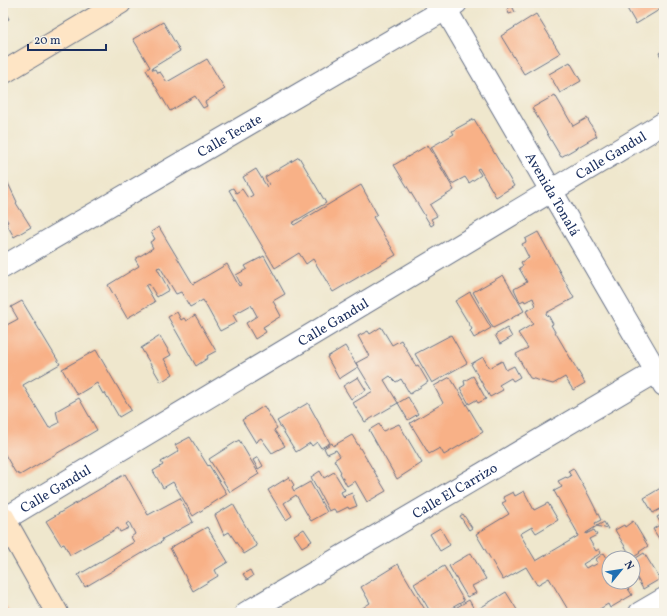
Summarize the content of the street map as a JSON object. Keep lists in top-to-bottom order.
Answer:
{
  "streets": {
    "street": [
      "Calle Tecate",
      "Calle Gandul",
      "Avenida Tonalá",
      "Calle El Carrizo"
    ]
  },
  "crossings": [
    ["Calle Tecate", "Avenida Tonalá"],
    ["Calle Gandul", "Avenida Tonalá"],
    ["Avenida Tonalá", "Calle El Carrizo"]
  ],
  "scale_bar": "20 m",
  "north": "top right"
}
